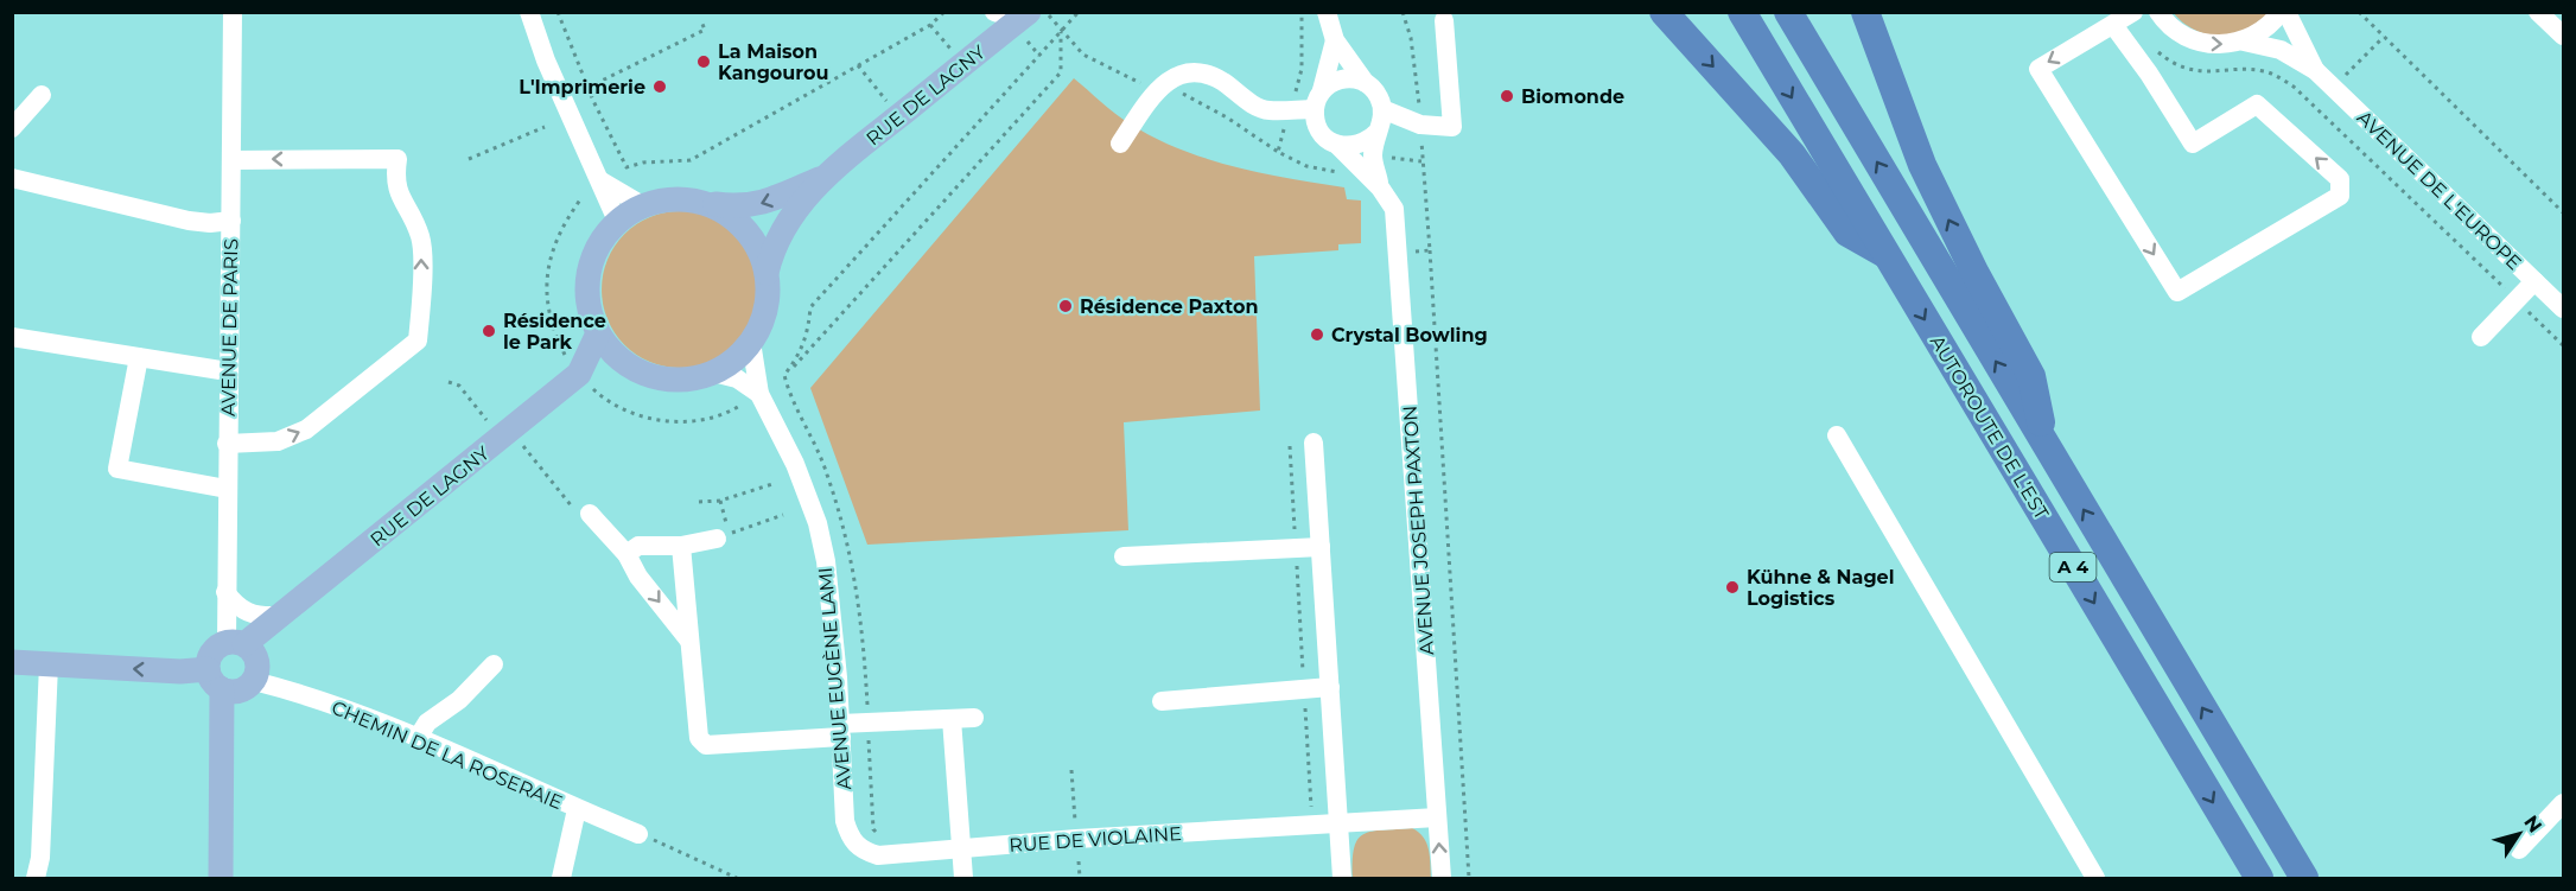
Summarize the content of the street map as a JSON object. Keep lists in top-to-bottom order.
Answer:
{
  "streets": {
    "highway": ["AUTOROUTE DE L’EST", "A 4"],
    "main road": ["RUE DE LAGNY"],
    "street": [
      "AVENUE DE L'EUROPE",
      "AVENUE DE PARIS",
      "AVENUE JOSEPH PAXTON",
      "AVENUE EUGÈNE LAMI",
      "CHEMIN DE LA ROSERAIE",
      "RUE DE VIOLAINE"
    ]
  },
  "crossings": [
    ["RUE DE LAGNY", "AVENUE DE PARIS"],
    ["RUE DE LAGNY", "AVENUE EUGÈNE LAMI"],
    ["RUE DE LAGNY", "CHEMIN DE LA ROSERAIE"],
    ["AVENUE DE PARIS", "CHEMIN DE LA ROSERAIE"],
    ["AVENUE JOSEPH PAXTON", "RUE DE VIOLAINE"],
    ["AVENUE EUGÈNE LAMI", "RUE DE VIOLAINE"]
  ],
  "places": [
    "La Maison Kangourou",
    "L'Imprimerie",
    "Biomonde",
    "Résidence Paxton",
    "Résidence le Park",
    "Crystal Bowling",
    "Kühne & Nagel Logistics"
  ],
  "north": "top right"
}
